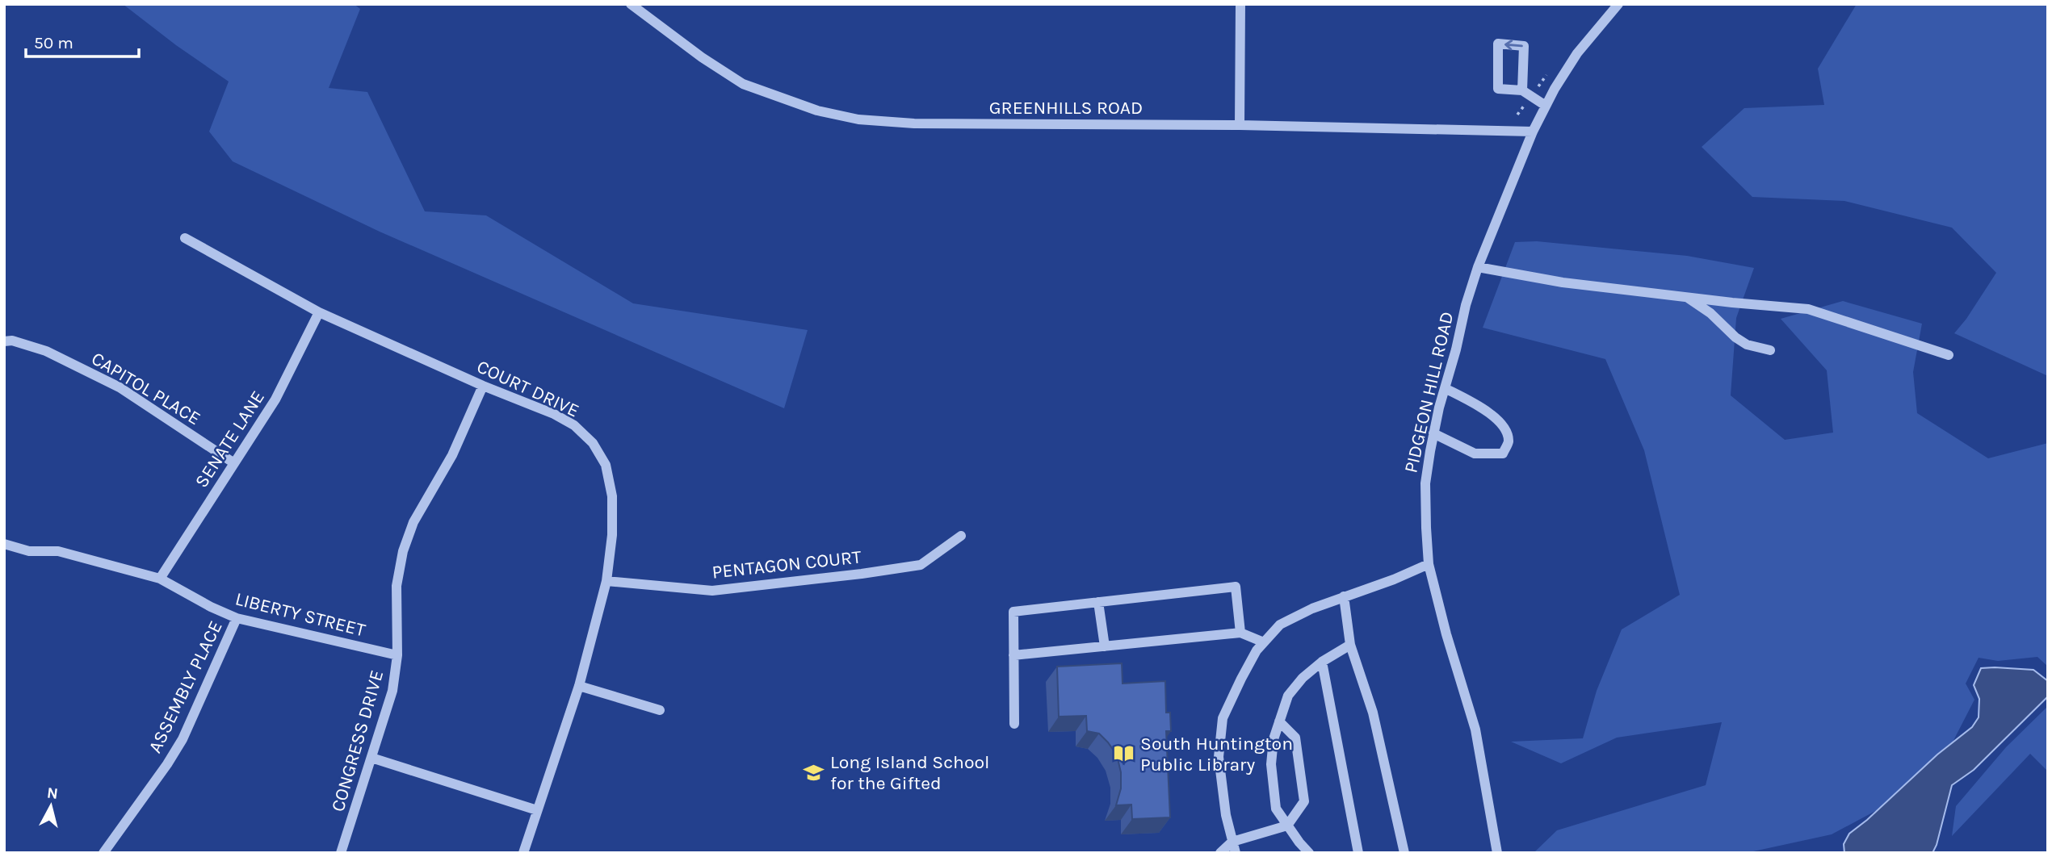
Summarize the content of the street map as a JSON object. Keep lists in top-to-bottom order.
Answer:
{
  "streets": {
    "street": [
      "GREENHILLS ROAD",
      "CAPITOL PLACE",
      "COURT DRIVE",
      "PIDGEON HILL ROAD",
      "SENATE LANE",
      "PENTAGON COURT",
      "LIBERTY STREET",
      "ASSEMBLY PLACE",
      "CONGRESS DRIVE"
    ]
  },
  "crossings": [
    ["GREENHILLS ROAD", "PIDGEON HILL ROAD"],
    ["CAPITOL PLACE", "SENATE LANE"],
    ["COURT DRIVE", "SENATE LANE"],
    ["COURT DRIVE", "PENTAGON COURT"],
    ["COURT DRIVE", "CONGRESS DRIVE"],
    ["SENATE LANE", "LIBERTY STREET"],
    ["LIBERTY STREET", "ASSEMBLY PLACE"],
    ["LIBERTY STREET", "CONGRESS DRIVE"]
  ],
  "places": {
    "library": ["South Huntington Public Library"],
    "school or university": ["Long Island School for the Gifted"]
  },
  "scale_bar": "50 m",
  "north": "top"
}
